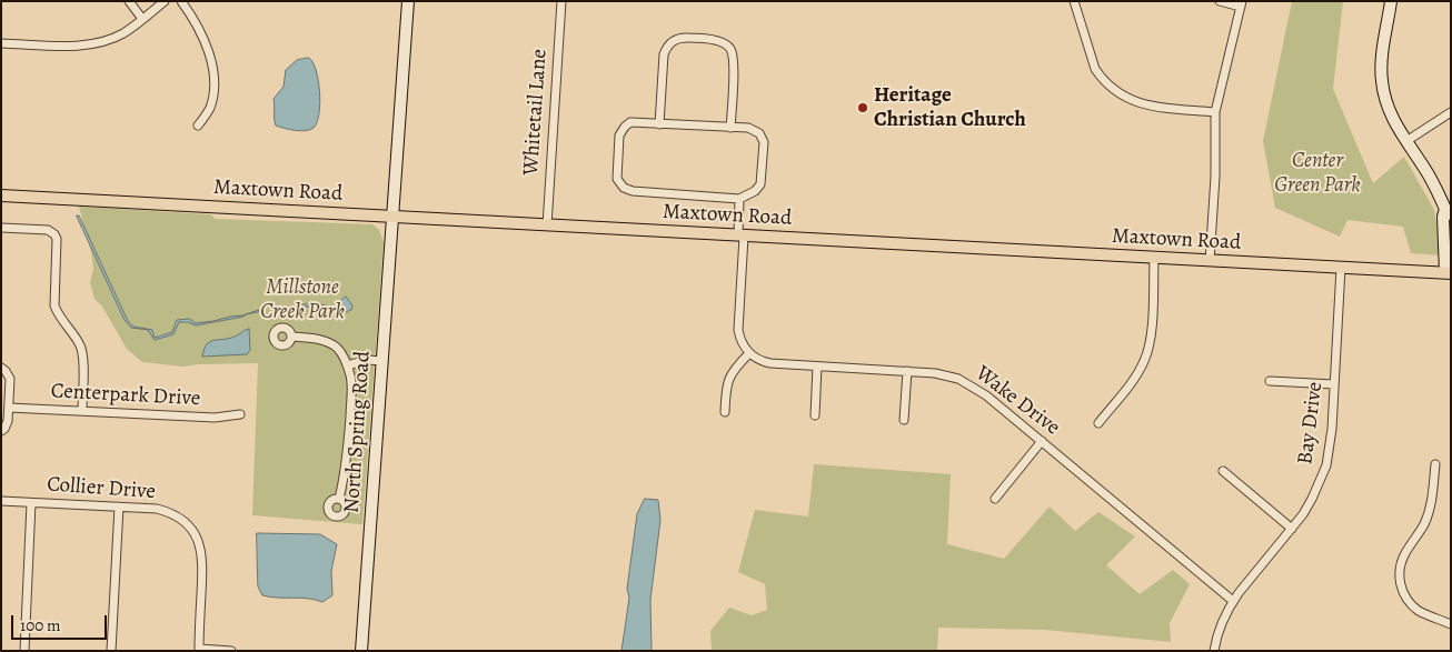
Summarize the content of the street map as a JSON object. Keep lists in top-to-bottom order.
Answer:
{
  "streets": {
    "main road": ["Maxtown Road", "North Spring Road"],
    "street": [
      "Whitetail Lane",
      "Centerpark Drive",
      "Wake Drive",
      "Bay Drive",
      "Collier Drive"
    ]
  },
  "crossings": [
    ["Whitetail Lane", "Maxtown Road"],
    ["Maxtown Road", "Bay Drive"],
    ["Maxtown Road", "North Spring Road"],
    ["Wake Drive", "Bay Drive"]
  ],
  "parks": ["Center Green Park", "Millstone Creek Park"],
  "places": ["Heritage Christian Church"],
  "scale_bar": "100 m"
}
